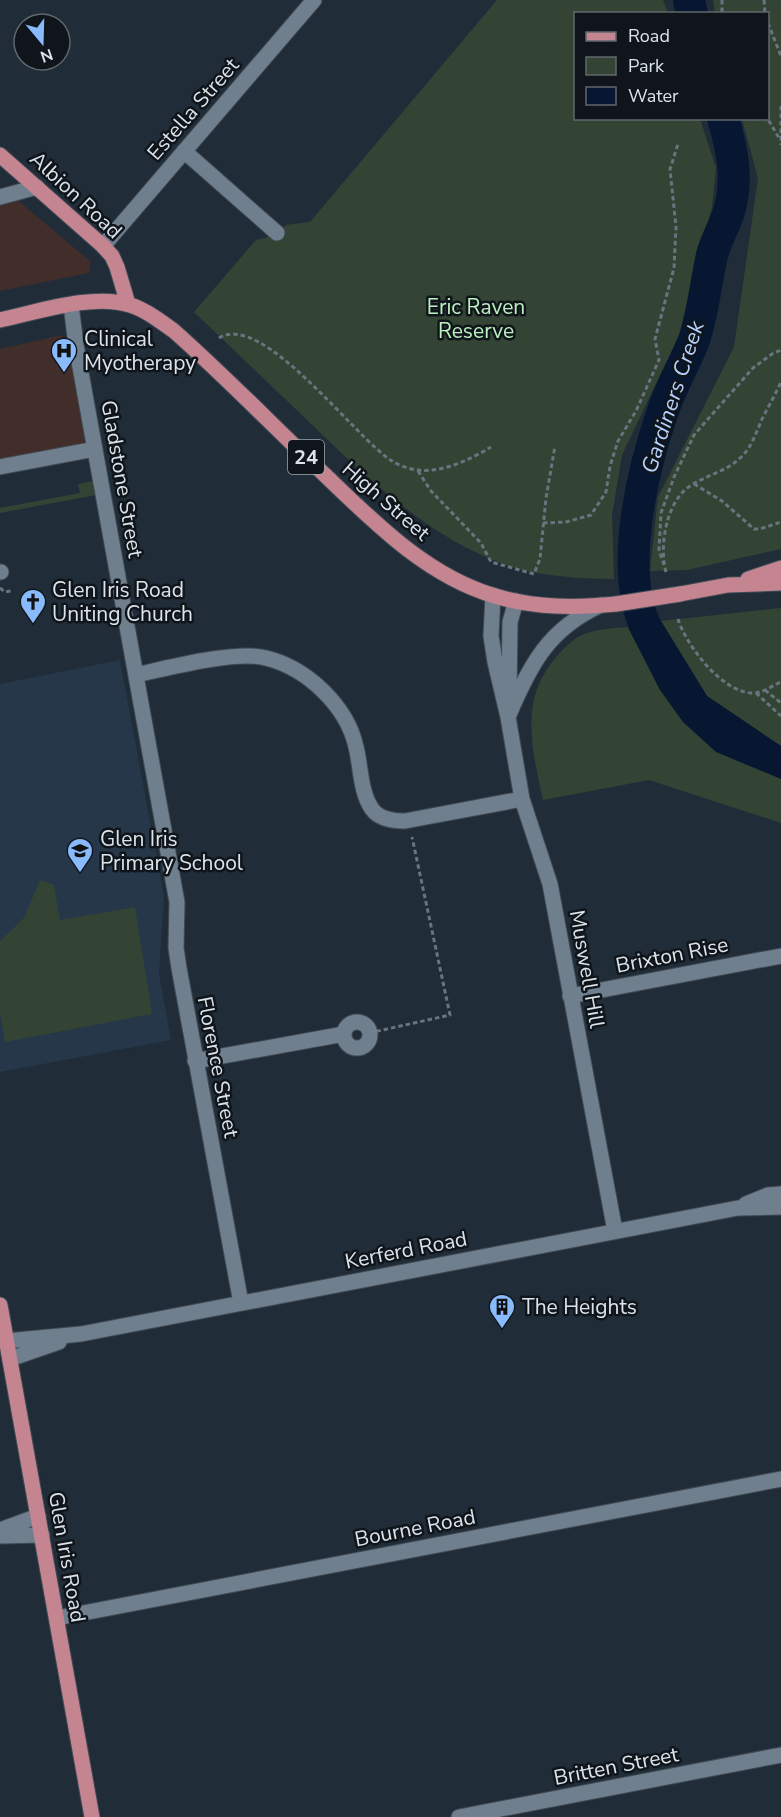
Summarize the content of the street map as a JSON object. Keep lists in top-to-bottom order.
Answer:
{
  "streets": {
    "main road": [
      "Albion Road",
      "24",
      "High Street",
      "Glen Iris Road"
    ],
    "street": [
      "Estella Street",
      "Gladstone Street",
      "Brixton Rise",
      "Muswell Hill",
      "Florence Street",
      "Kerferd Road",
      "Bourne Road",
      "Britten Street"
    ]
  },
  "crossings": [
    ["Estella Street", "Albion Road"],
    ["Albion Road", "High Street"],
    ["Gladstone Street", "High Street"],
    ["Gladstone Street", "Florence Street"],
    ["High Street", "Muswell Hill"],
    ["Brixton Rise", "Muswell Hill"],
    ["Muswell Hill", "Kerferd Road"],
    ["Florence Street", "Kerferd Road"],
    ["Kerferd Road", "Glen Iris Road"],
    ["Bourne Road", "Glen Iris Road"]
  ],
  "water": ["Gardiners Creek"],
  "parks": ["Eric Raven Reserve"],
  "places": {
    "hospital": ["Clinical Myotherapy"],
    "church": ["Glen Iris Road Uniting Church"],
    "school or university": ["Glen Iris Primary School"],
    "building": ["The Heights"]
  },
  "legend": ["Road", "Park", "Water"],
  "north": "bottom"
}
